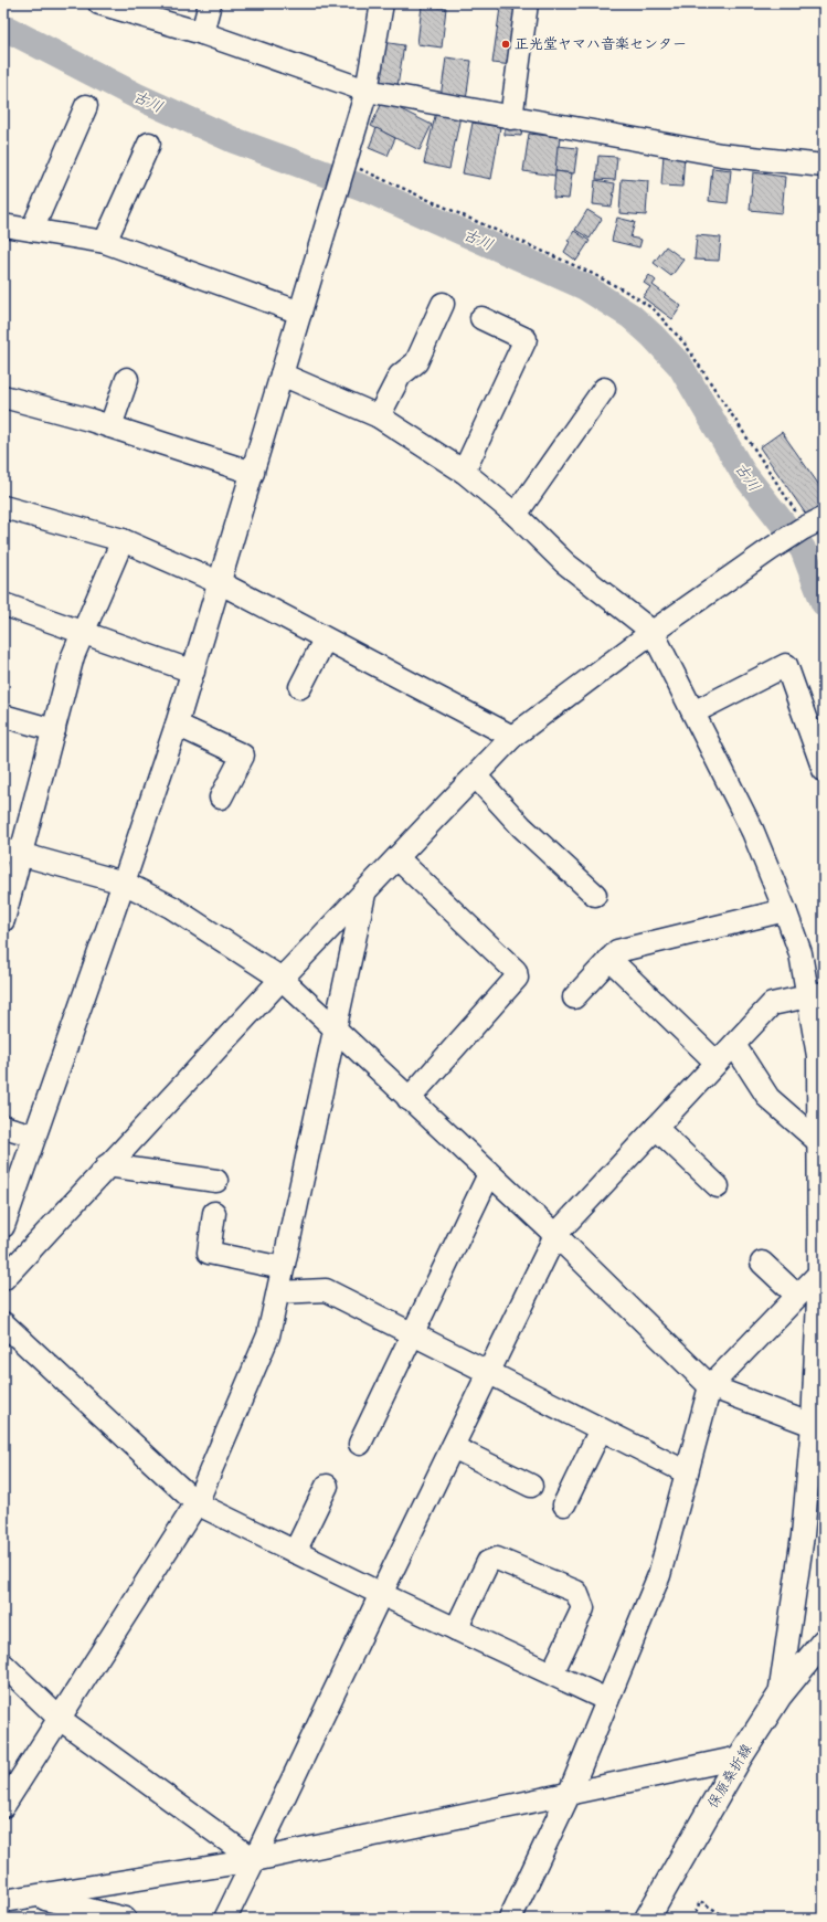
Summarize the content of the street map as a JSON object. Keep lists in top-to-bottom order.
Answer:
{
  "streets": {
    "main road": ["保原桑折線"]
  },
  "water": ["古川"],
  "places": ["正光堂ヤマハ音楽センター"]
}
